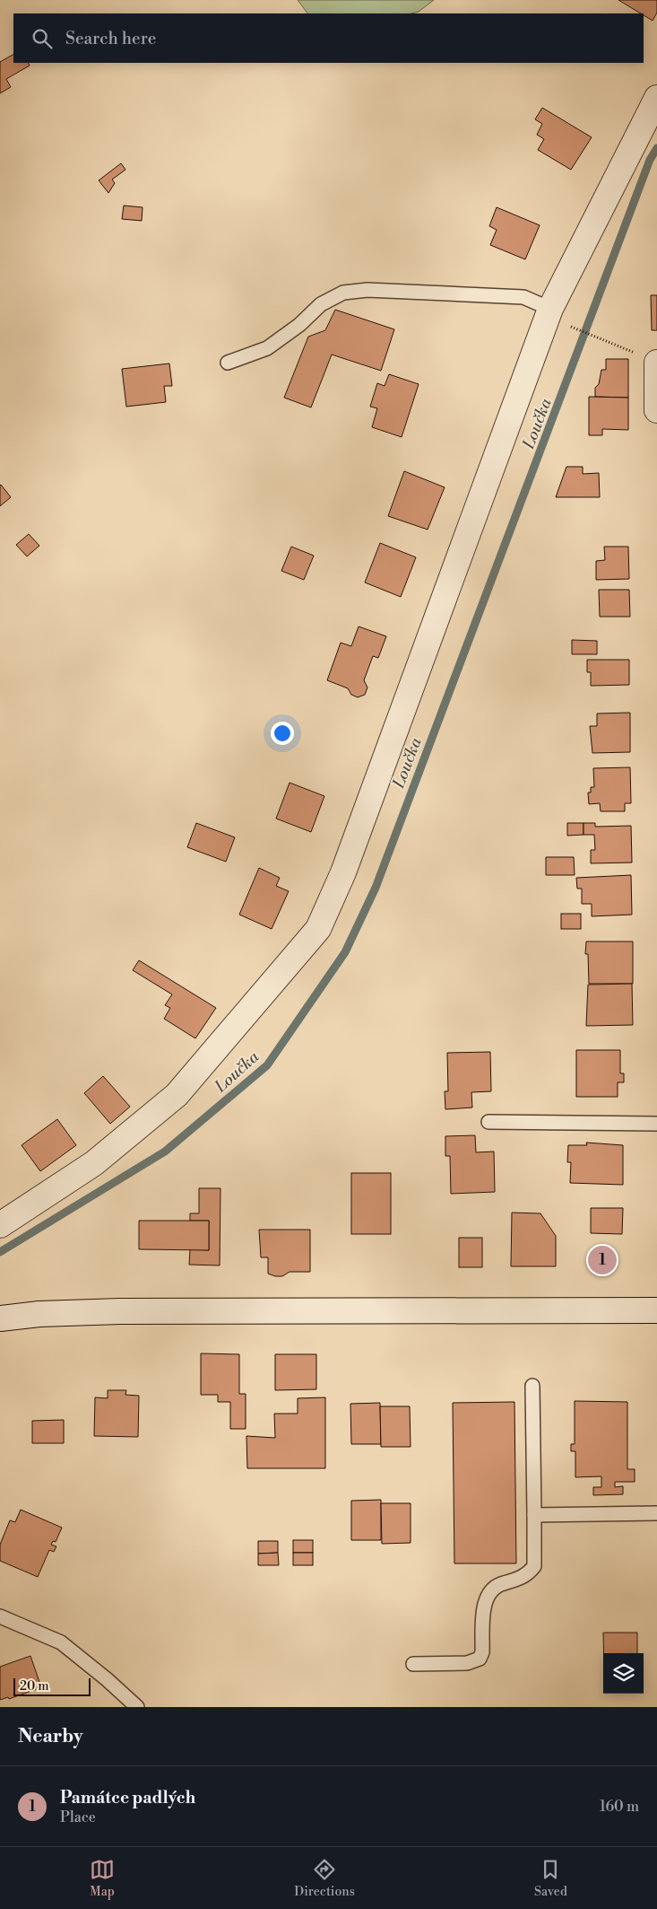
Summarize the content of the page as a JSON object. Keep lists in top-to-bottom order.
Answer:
{
  "water": ["Loučka"],
  "scale_bar": "20 m",
  "page": {
    "search": "Search here",
    "pins": "1",
    "scale": "20 m",
    "heading": "Nearby",
    "list": [
      {
        "mark": "1",
        "name": "Památce padlých",
        "note": "Place",
        "value": "160 m"
      }
    ],
    "nav": ["Map", "Directions", "Saved"]
  }
}
